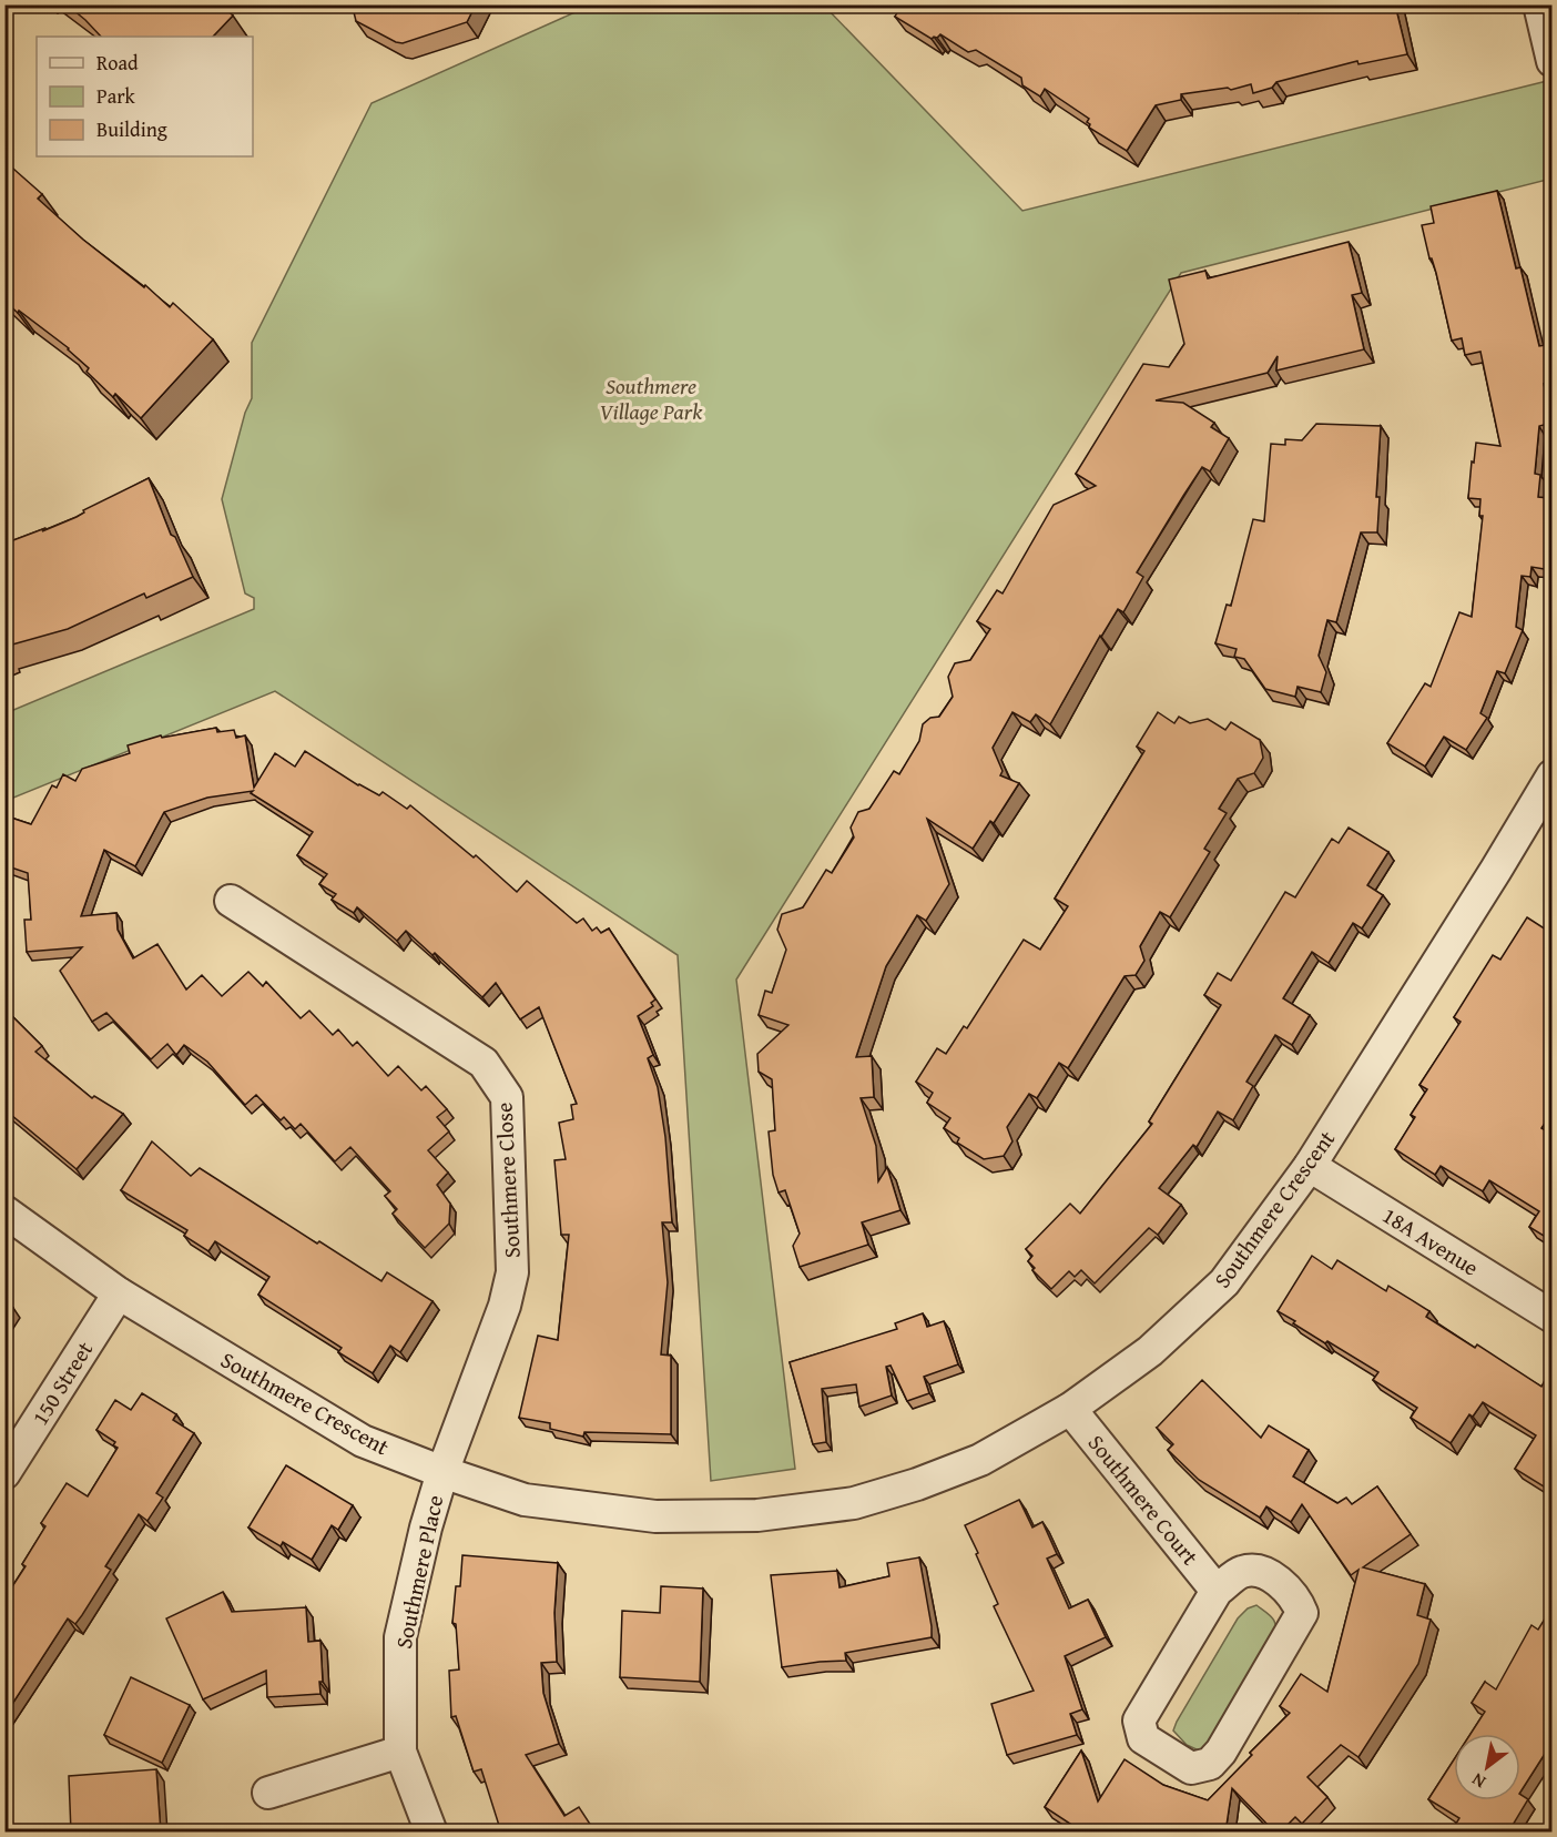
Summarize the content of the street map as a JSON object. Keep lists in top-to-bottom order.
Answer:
{
  "streets": {
    "street": [
      "Southmere Close",
      "Southmere Crescent",
      "18A Avenue",
      "150 Street",
      "Southmere Court",
      "Southmere Place"
    ]
  },
  "crossings": [
    ["Southmere Close", "Southmere Crescent"],
    ["Southmere Close", "Southmere Place"],
    ["Southmere Crescent", "18A Avenue"],
    ["Southmere Crescent", "150 Street"],
    ["Southmere Crescent", "Southmere Court"],
    ["Southmere Crescent", "Southmere Place"]
  ],
  "parks": ["Southmere Village Park"],
  "legend": ["Road", "Park", "Building"],
  "north": "bottom left"
}
